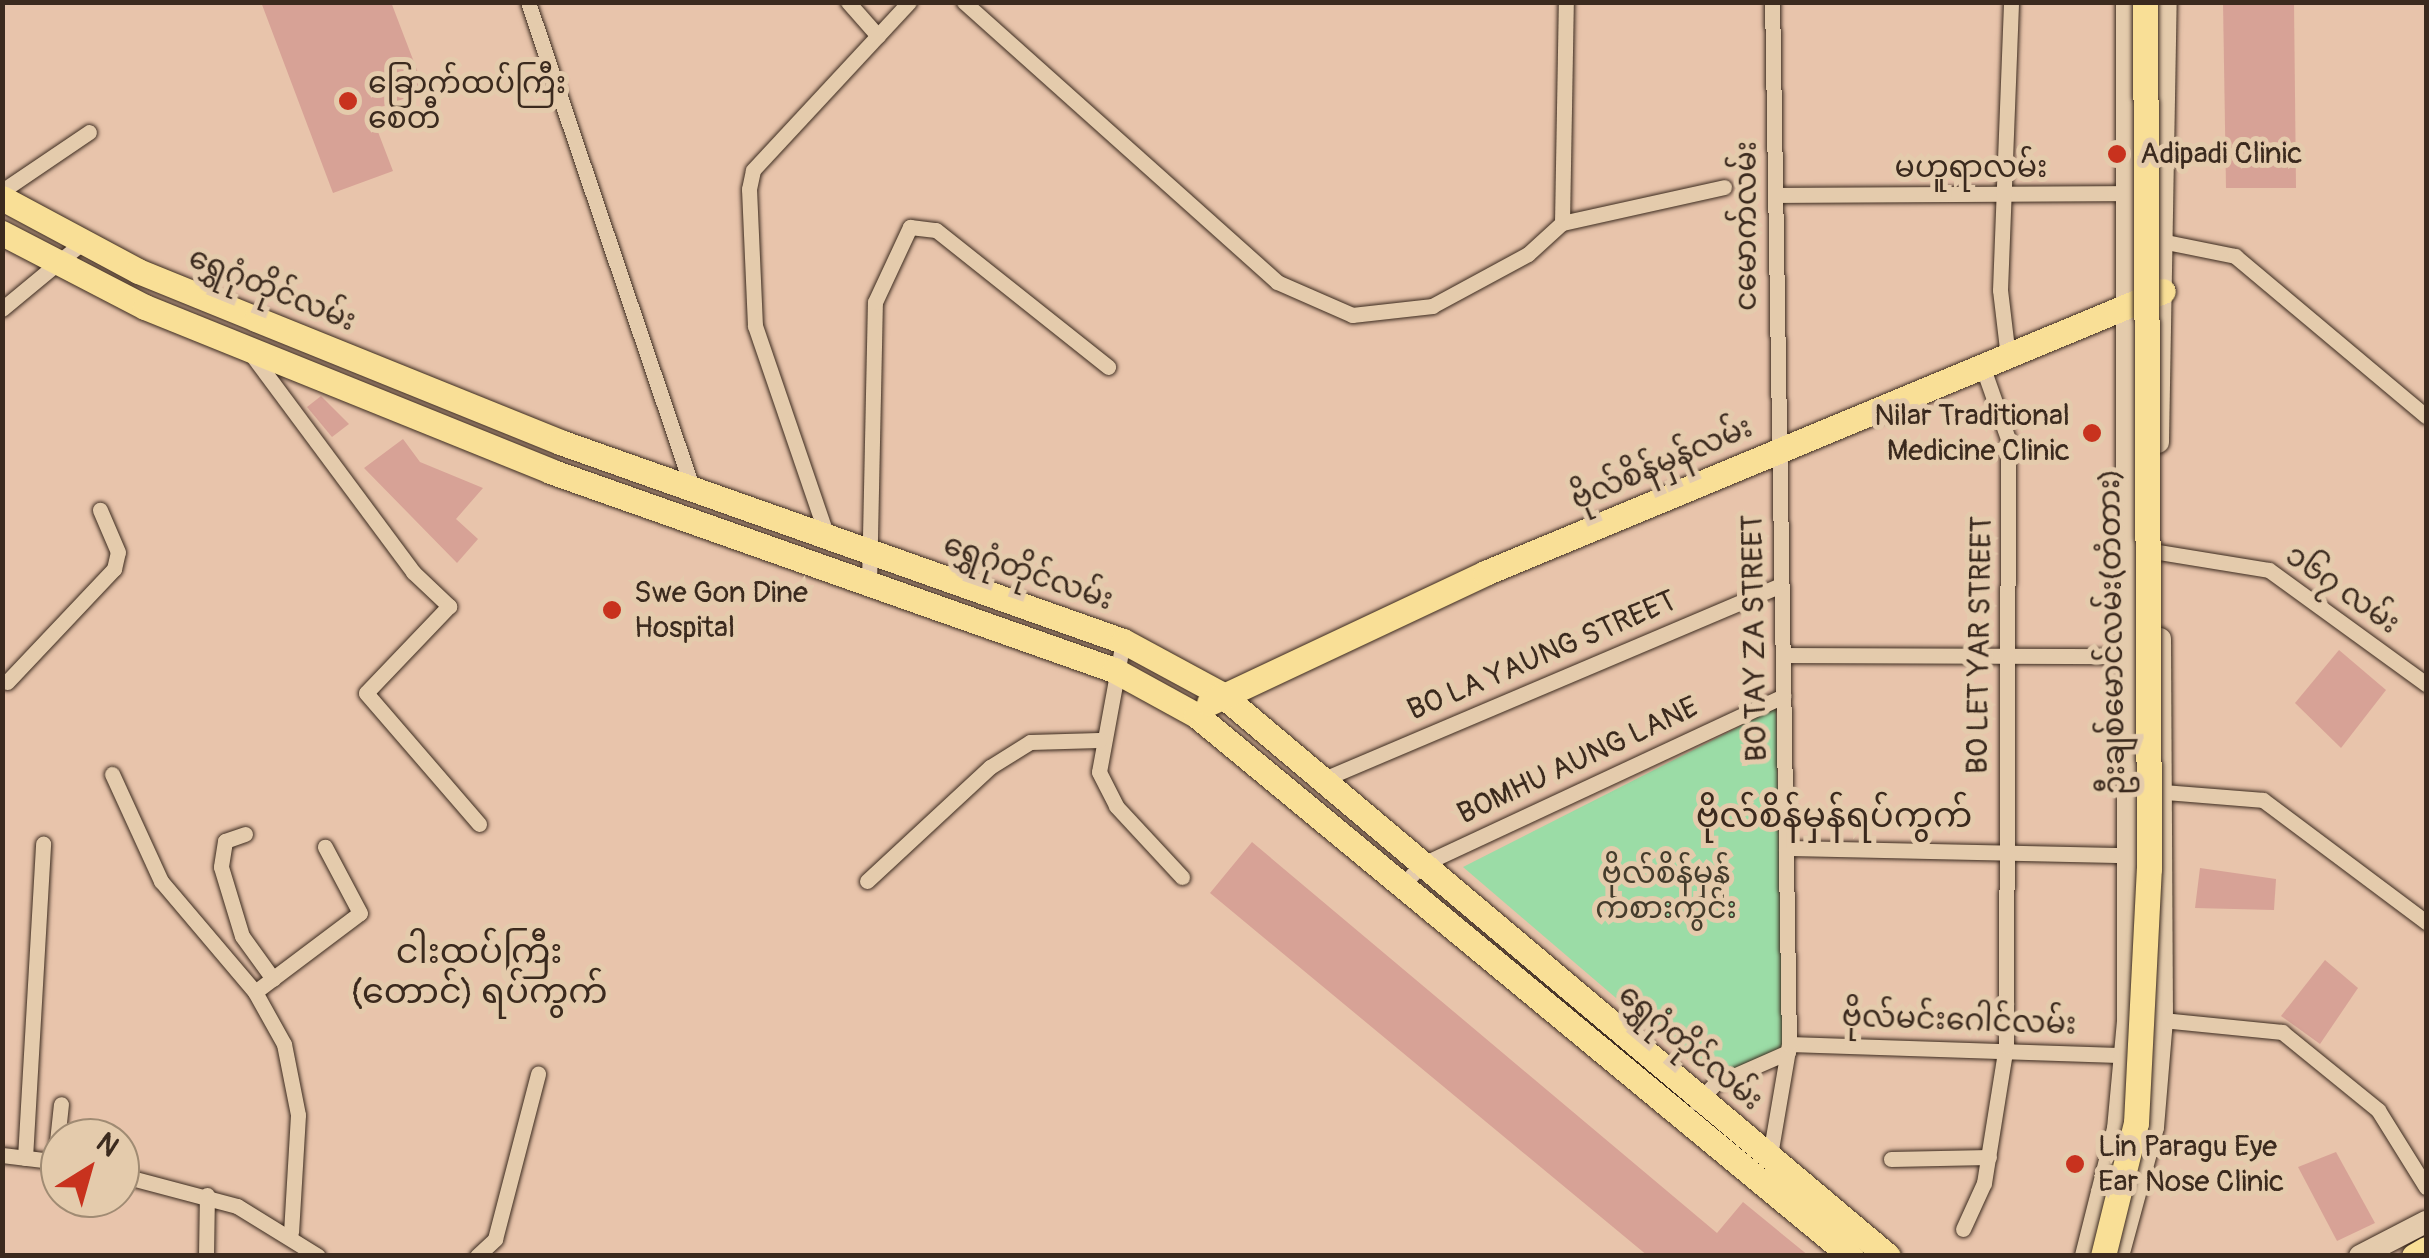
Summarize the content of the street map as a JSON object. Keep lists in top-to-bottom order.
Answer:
{
  "streets": {
    "main road": ["ရွှေဂုံတိုင်လမ်း", "ဗိုလ်စိန်မှန်လမ်း", "ဦးချစ်မောင်လမ်း(တံတား)"],
    "street": [
      "မဟူရာလမ်း",
      "ငမောက်လမ်း",
      "၁၆၇ လမ်း",
      "BO TAY ZA STREET",
      "BO LET YAR STREET",
      "BO LA YAUNG STREET",
      "BOMHU AUNG LANE",
      "ဗိုလ်မင်းဂေါင်လမ်း"
    ]
  },
  "crossings": [
    ["မဟူရာလမ်း", "ငမောက်လမ်း"],
    ["မဟူရာလမ်း", "BO LET YAR STREET"],
    ["ငမောက်လမ်း", "ဗိုလ်စိန်မှန်လမ်း"],
    ["ငမောက်လမ်း", "BO TAY ZA STREET"],
    ["ရွှေဂုံတိုင်လမ်း", "ဗိုလ်စိန်မှန်လမ်း"],
    ["ရွှေဂုံတိုင်လမ်း", "BO TAY ZA STREET"],
    ["ရွှေဂုံတိုင်လမ်း", "BO LA YAUNG STREET"],
    ["ရွှေဂုံတိုင်လမ်း", "BOMHU AUNG LANE"],
    ["ဗိုလ်စိန်မှန်လမ်း", "BO TAY ZA STREET"],
    ["ဗိုလ်စိန်မှန်လမ်း", "BO LET YAR STREET"],
    ["BO TAY ZA STREET", "BO LA YAUNG STREET"],
    ["BO TAY ZA STREET", "BOMHU AUNG LANE"],
    ["BO TAY ZA STREET", "ဗိုလ်မင်းဂေါင်လမ်း"],
    ["BO LET YAR STREET", "ဗိုလ်မင်းဂေါင်လမ်း"]
  ],
  "districts": ["ဗိုလ်စိန်မှန်ရပ်ကွက်", "ငါးထပ်ကြီး (တောင်) ရပ်ကွက်"],
  "parks": ["ဗိုလ်စိန်မှန် ကစားကွင်း"],
  "places": [
    "ခြောက်ထပ်ကြီး စေတီ",
    "Adipadi Clinic",
    "Nilar Traditional Medicine Clinic",
    "Swe Gon Dine Hospital",
    "Lin Paragu Eye Ear Nose Clinic"
  ],
  "north": "top right"
}
